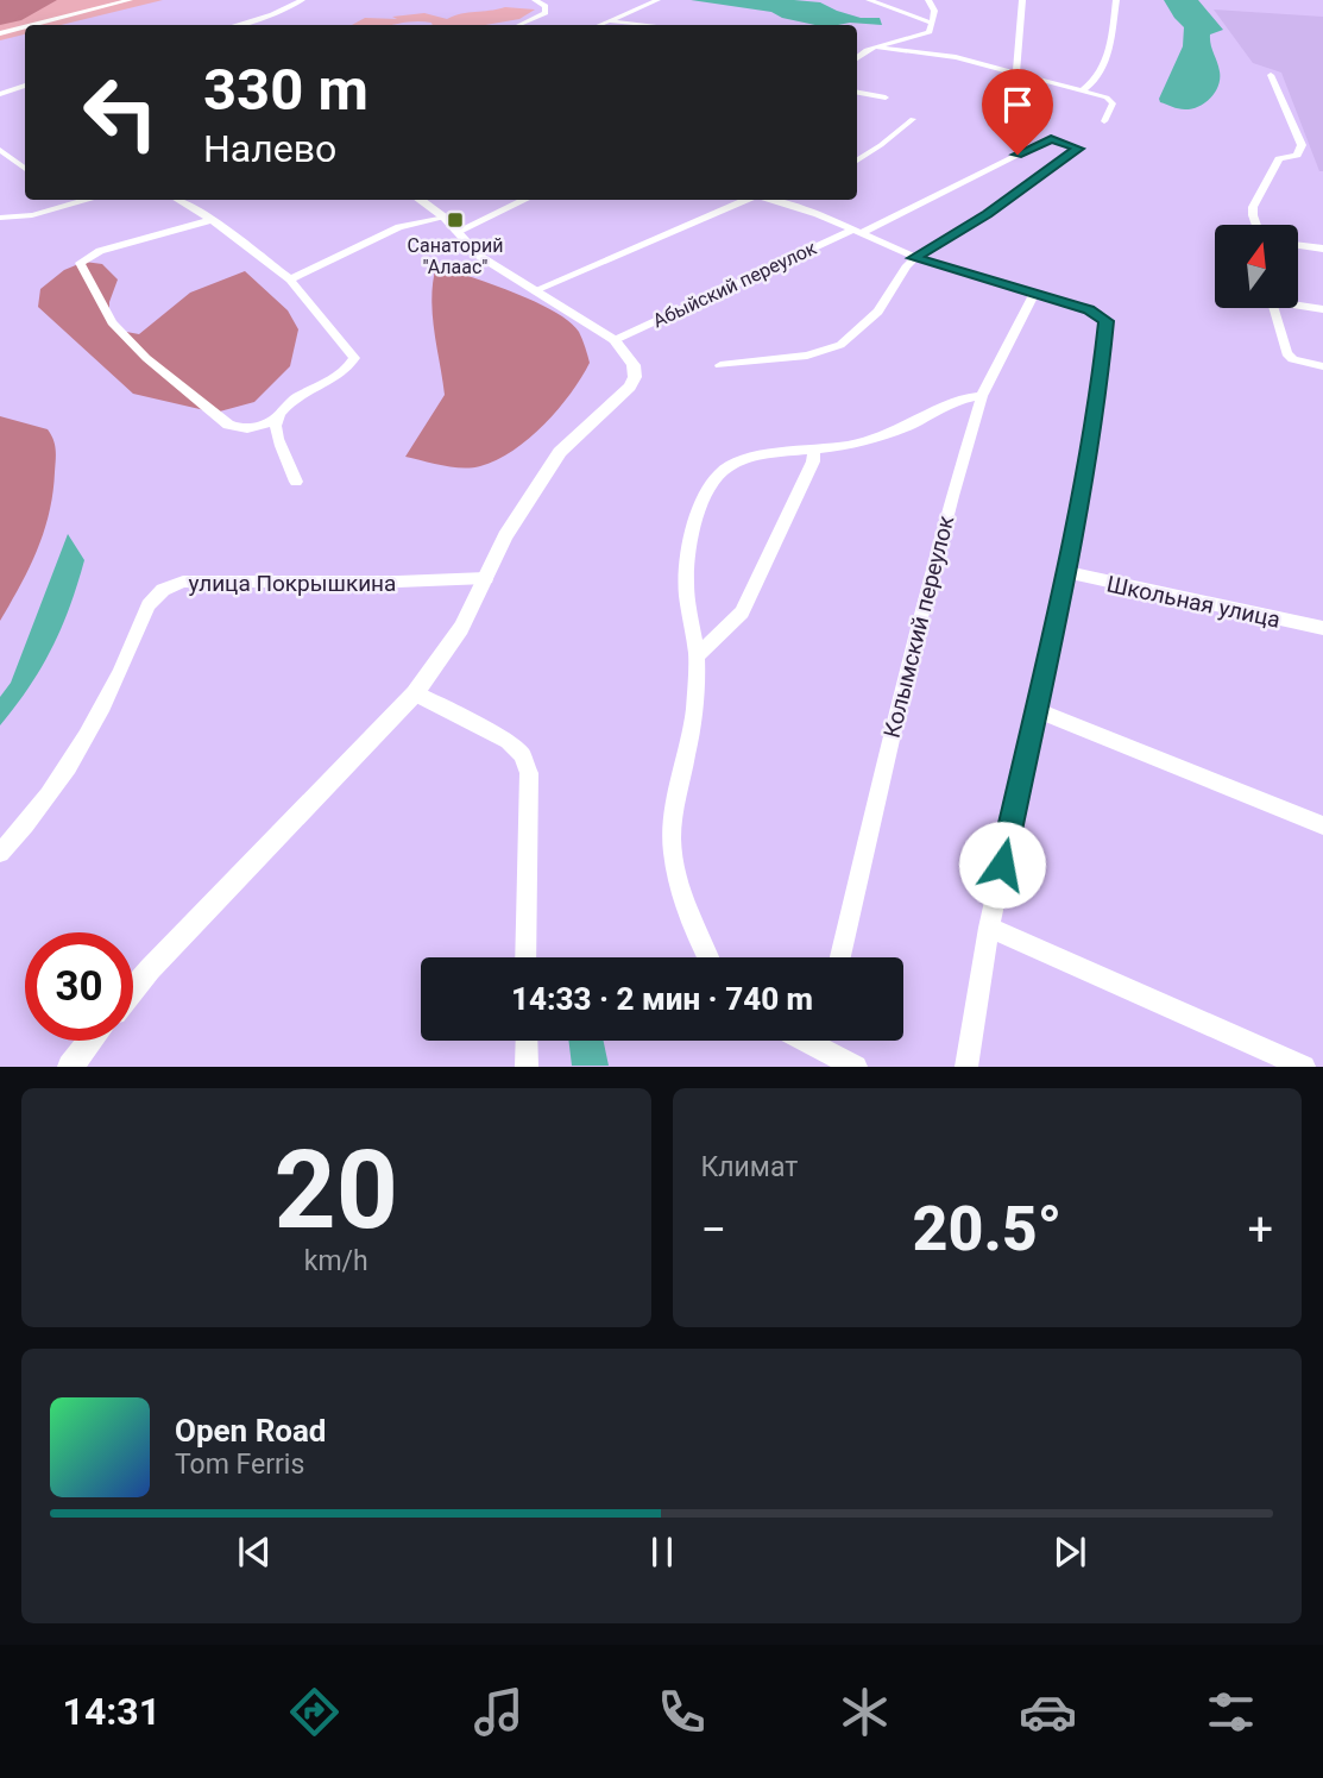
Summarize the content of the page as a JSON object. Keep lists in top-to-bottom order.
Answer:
{
  "streets": {
    "street": [
      "Абыйский переулок",
      "улица Покрышкина",
      "Школьная улица",
      "Колымский переулок"
    ]
  },
  "places": {
    "transit": ["Санаторий \"Алаас\""]
  },
  "north": "top",
  "page": {
    "turn": ["330 m", "Налево"],
    "limit": "30",
    "trip": "14:33 · 2 мин · 740 m",
    "tile": [
      ["20", "km/h"],
      "Климат"
    ],
    "heat": ["−", "20.5°", "+"],
    "song": ["Open Road", "Tom Ferris"],
    "tabs": "14:31"
  }
}
